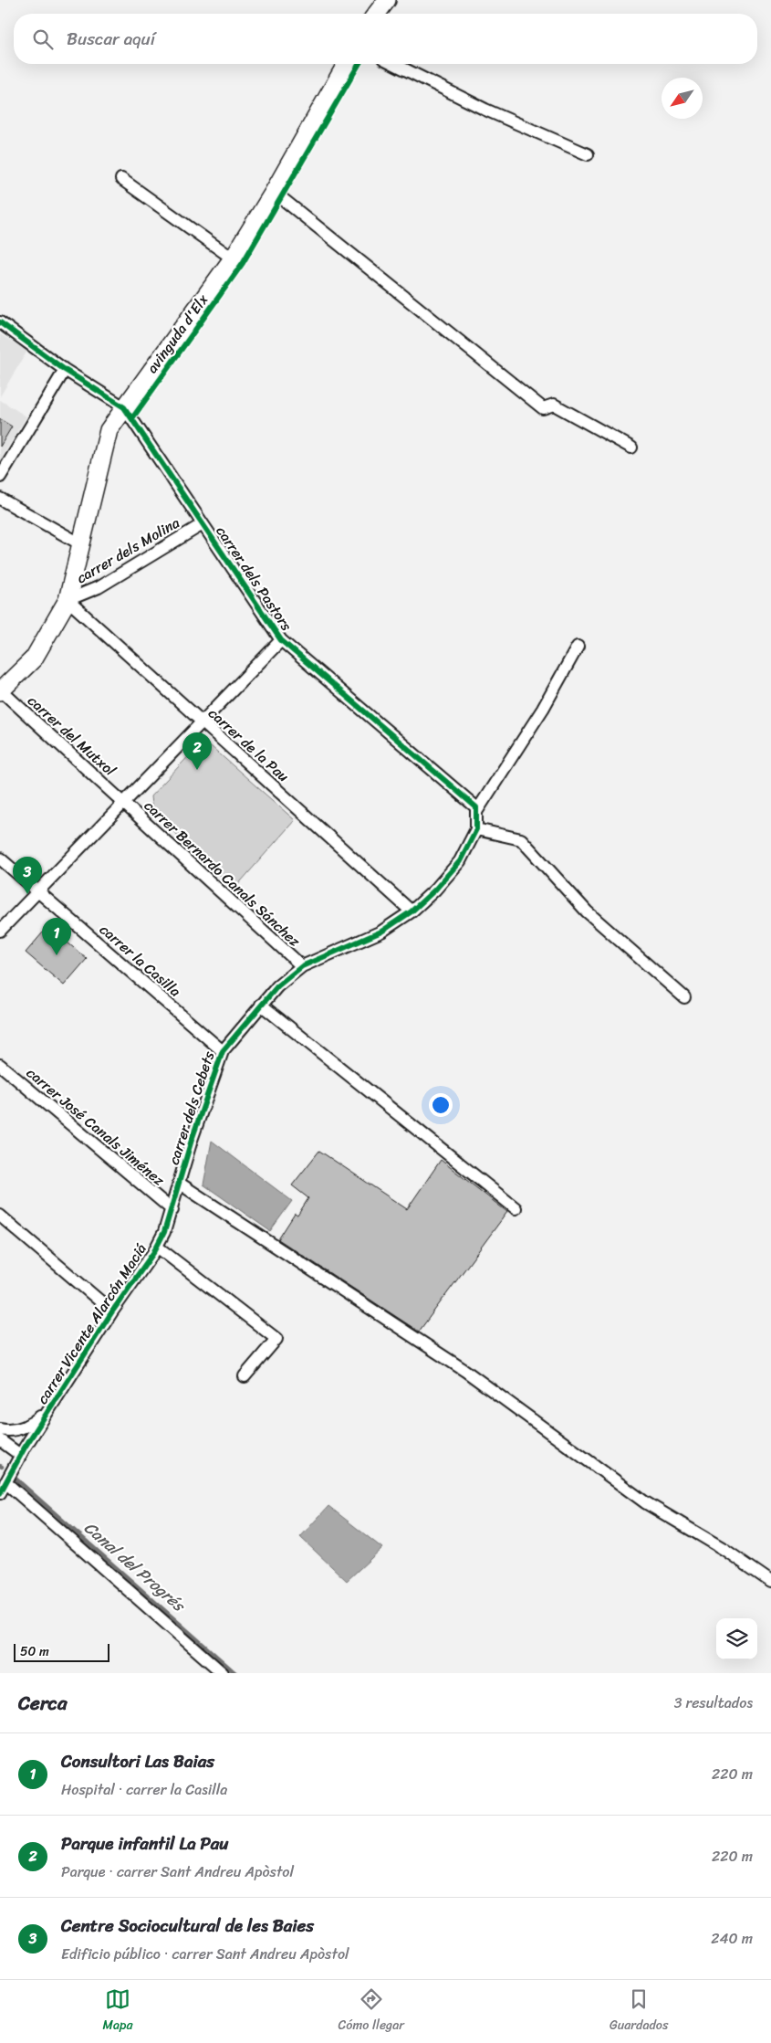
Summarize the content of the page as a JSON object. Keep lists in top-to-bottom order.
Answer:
{
  "streets": {
    "main road": ["avinguda d'Elx"],
    "street": [
      "carrer dels Molina",
      "carrer dels Pastors",
      "carrer del Mutxol",
      "carrer de la Pau",
      "carrer Bernardo Canals Sánchez",
      "carrer la Casilla",
      "carrer dels Cebets",
      "carrer José Canals Jiménez",
      "carrer Vicente Alarcón Maciá"
    ]
  },
  "crossings": [
    ["avinguda d'Elx", "carrer dels Molina"],
    ["avinguda d'Elx", "carrer dels Pastors"],
    ["avinguda d'Elx", "carrer del Mutxol"],
    ["avinguda d'Elx", "carrer de la Pau"],
    ["carrer dels Molina", "carrer dels Pastors"],
    ["carrer dels Molina", "carrer de la Pau"],
    ["carrer dels Pastors", "carrer dels Cebets"],
    ["carrer del Mutxol", "carrer Bernardo Canals Sánchez"],
    ["carrer de la Pau", "carrer dels Cebets"],
    ["carrer Bernardo Canals Sánchez", "carrer dels Cebets"],
    ["carrer la Casilla", "carrer dels Cebets"],
    ["carrer dels Cebets", "carrer José Canals Jiménez"],
    ["carrer dels Cebets", "carrer Vicente Alarcón Maciá"],
    ["carrer José Canals Jiménez", "carrer Vicente Alarcón Maciá"]
  ],
  "water": ["Canal del Progrés"],
  "scale_bar": "50 m",
  "north": "bottom left",
  "page": {
    "search": "Buscar aquí",
    "pins": ["2", "3", "1"],
    "scale": "50 m",
    "heading": ["Cerca", "3 resultados"],
    "list": [
      {
        "mark": "1",
        "name": "Consultori Las Baias",
        "note": "Hospital · carrer la Casilla",
        "value": "220 m"
      },
      {
        "mark": "2",
        "name": "Parque infantil La Pau",
        "note": "Parque · carrer Sant Andreu Apòstol",
        "value": "220 m"
      },
      {
        "mark": "3",
        "name": "Centre Sociocultural de les Baies",
        "note": "Edificio público · carrer Sant Andreu Apòstol",
        "value": "240 m"
      }
    ],
    "nav": ["Mapa", "Cómo llegar", "Guardados"]
  }
}
